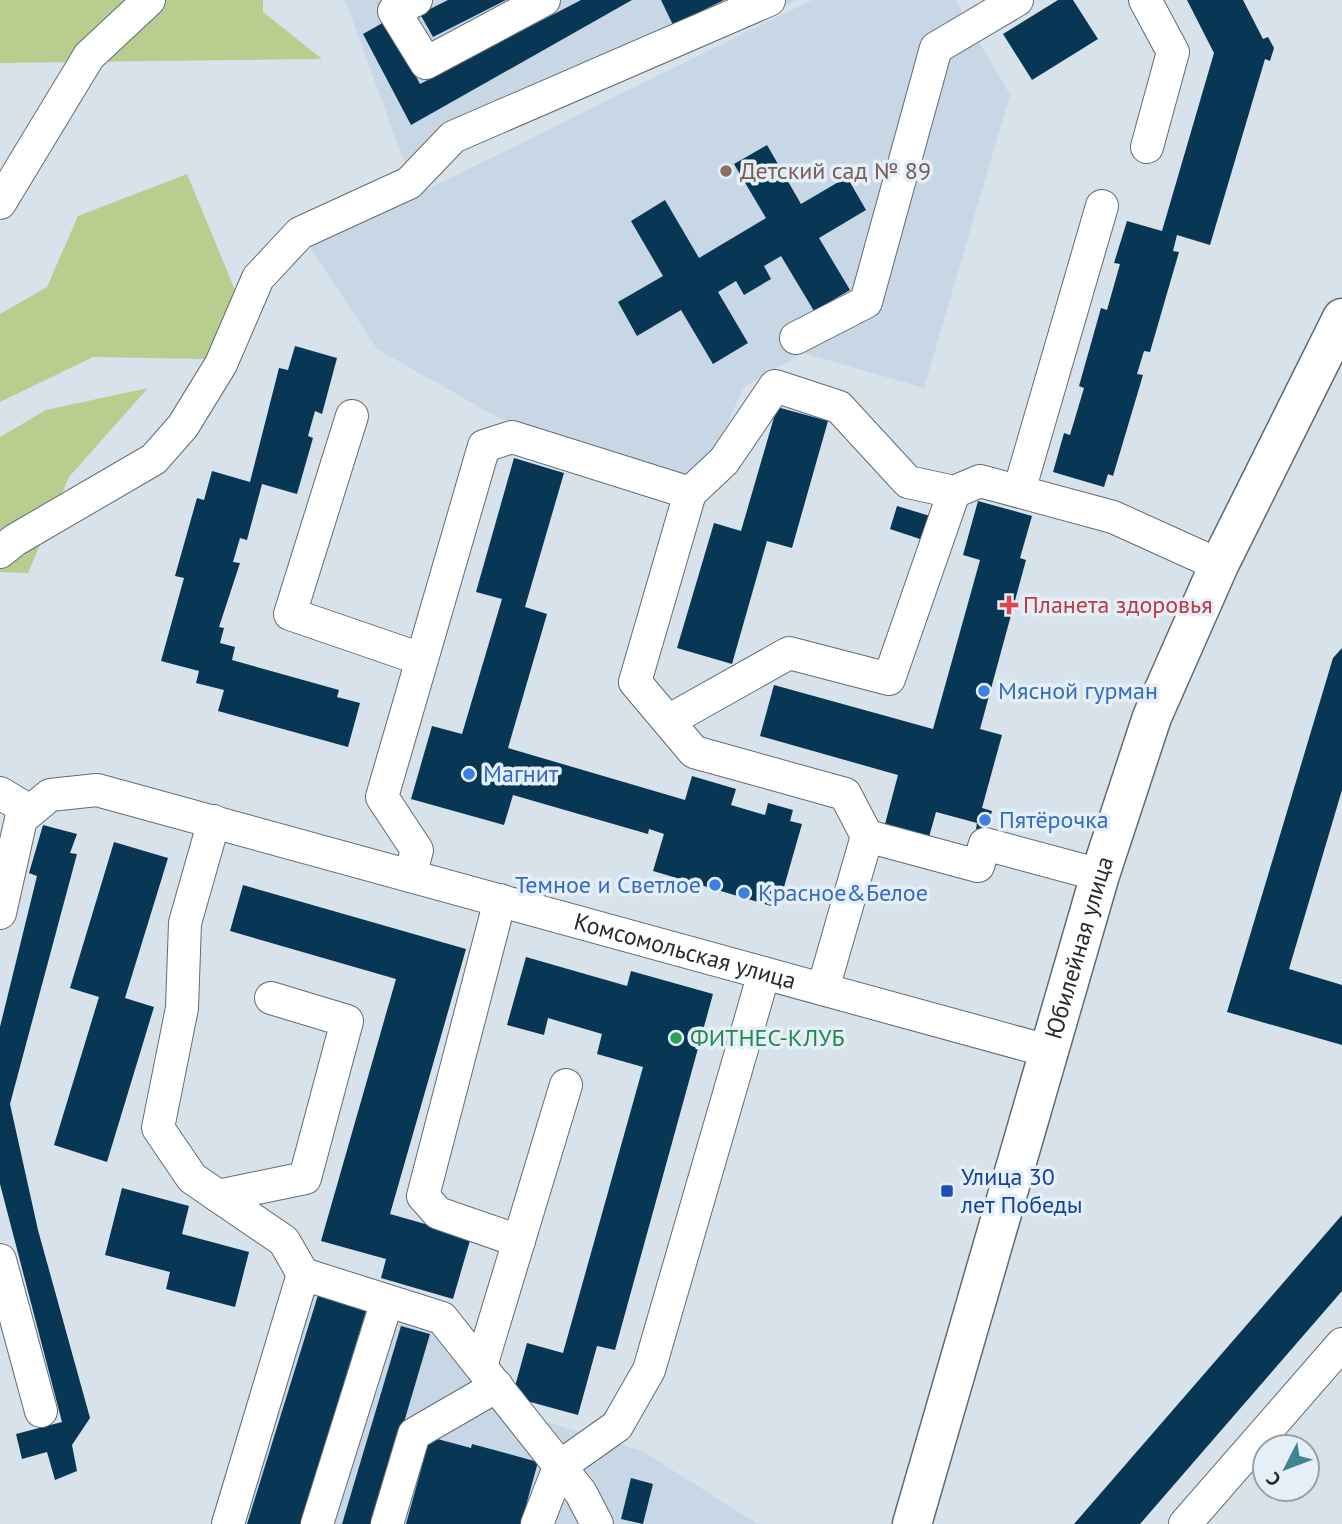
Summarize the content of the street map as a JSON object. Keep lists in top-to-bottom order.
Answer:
{
  "streets": {
    "main road": ["Юбилейная улица"],
    "street": ["Комсомольская улица"]
  },
  "crossings": [
    ["Юбилейная улица", "Комсомольская улица"]
  ],
  "places": {
    "other": [
      "Детский сад № 89",
      "Мясной гурман",
      "Магнит",
      "Пятёрочка",
      "Темное и Светлое",
      "Красное&Белое",
      "ФИТНЕС-КЛУБ"
    ],
    "health": ["Планета здоровья"],
    "transit": ["Улица 30 лет Победы"]
  },
  "north": "bottom left"
}
